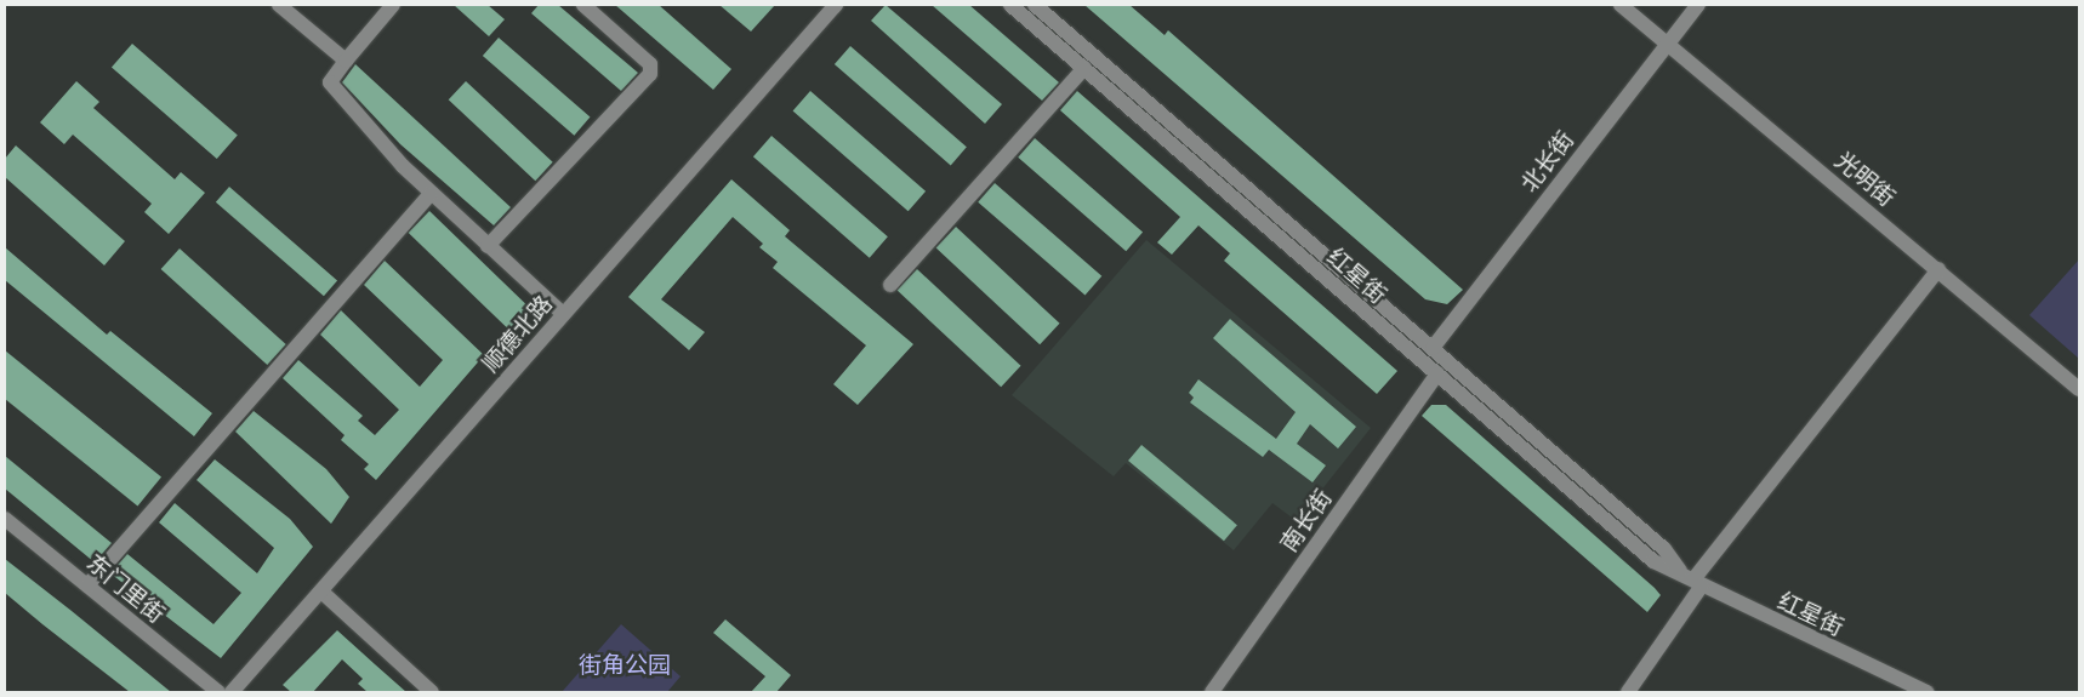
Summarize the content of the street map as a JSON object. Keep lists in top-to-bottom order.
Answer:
{
  "streets": {
    "street": [
      "北长街",
      "光明街",
      "红星街",
      "顺德北路",
      "南长街",
      "东门里街"
    ]
  },
  "crossings": [
    ["北长街", "光明街"],
    ["北长街", "红星街"],
    ["红星街", "南长街"]
  ],
  "parks": ["街角公园"]
}
